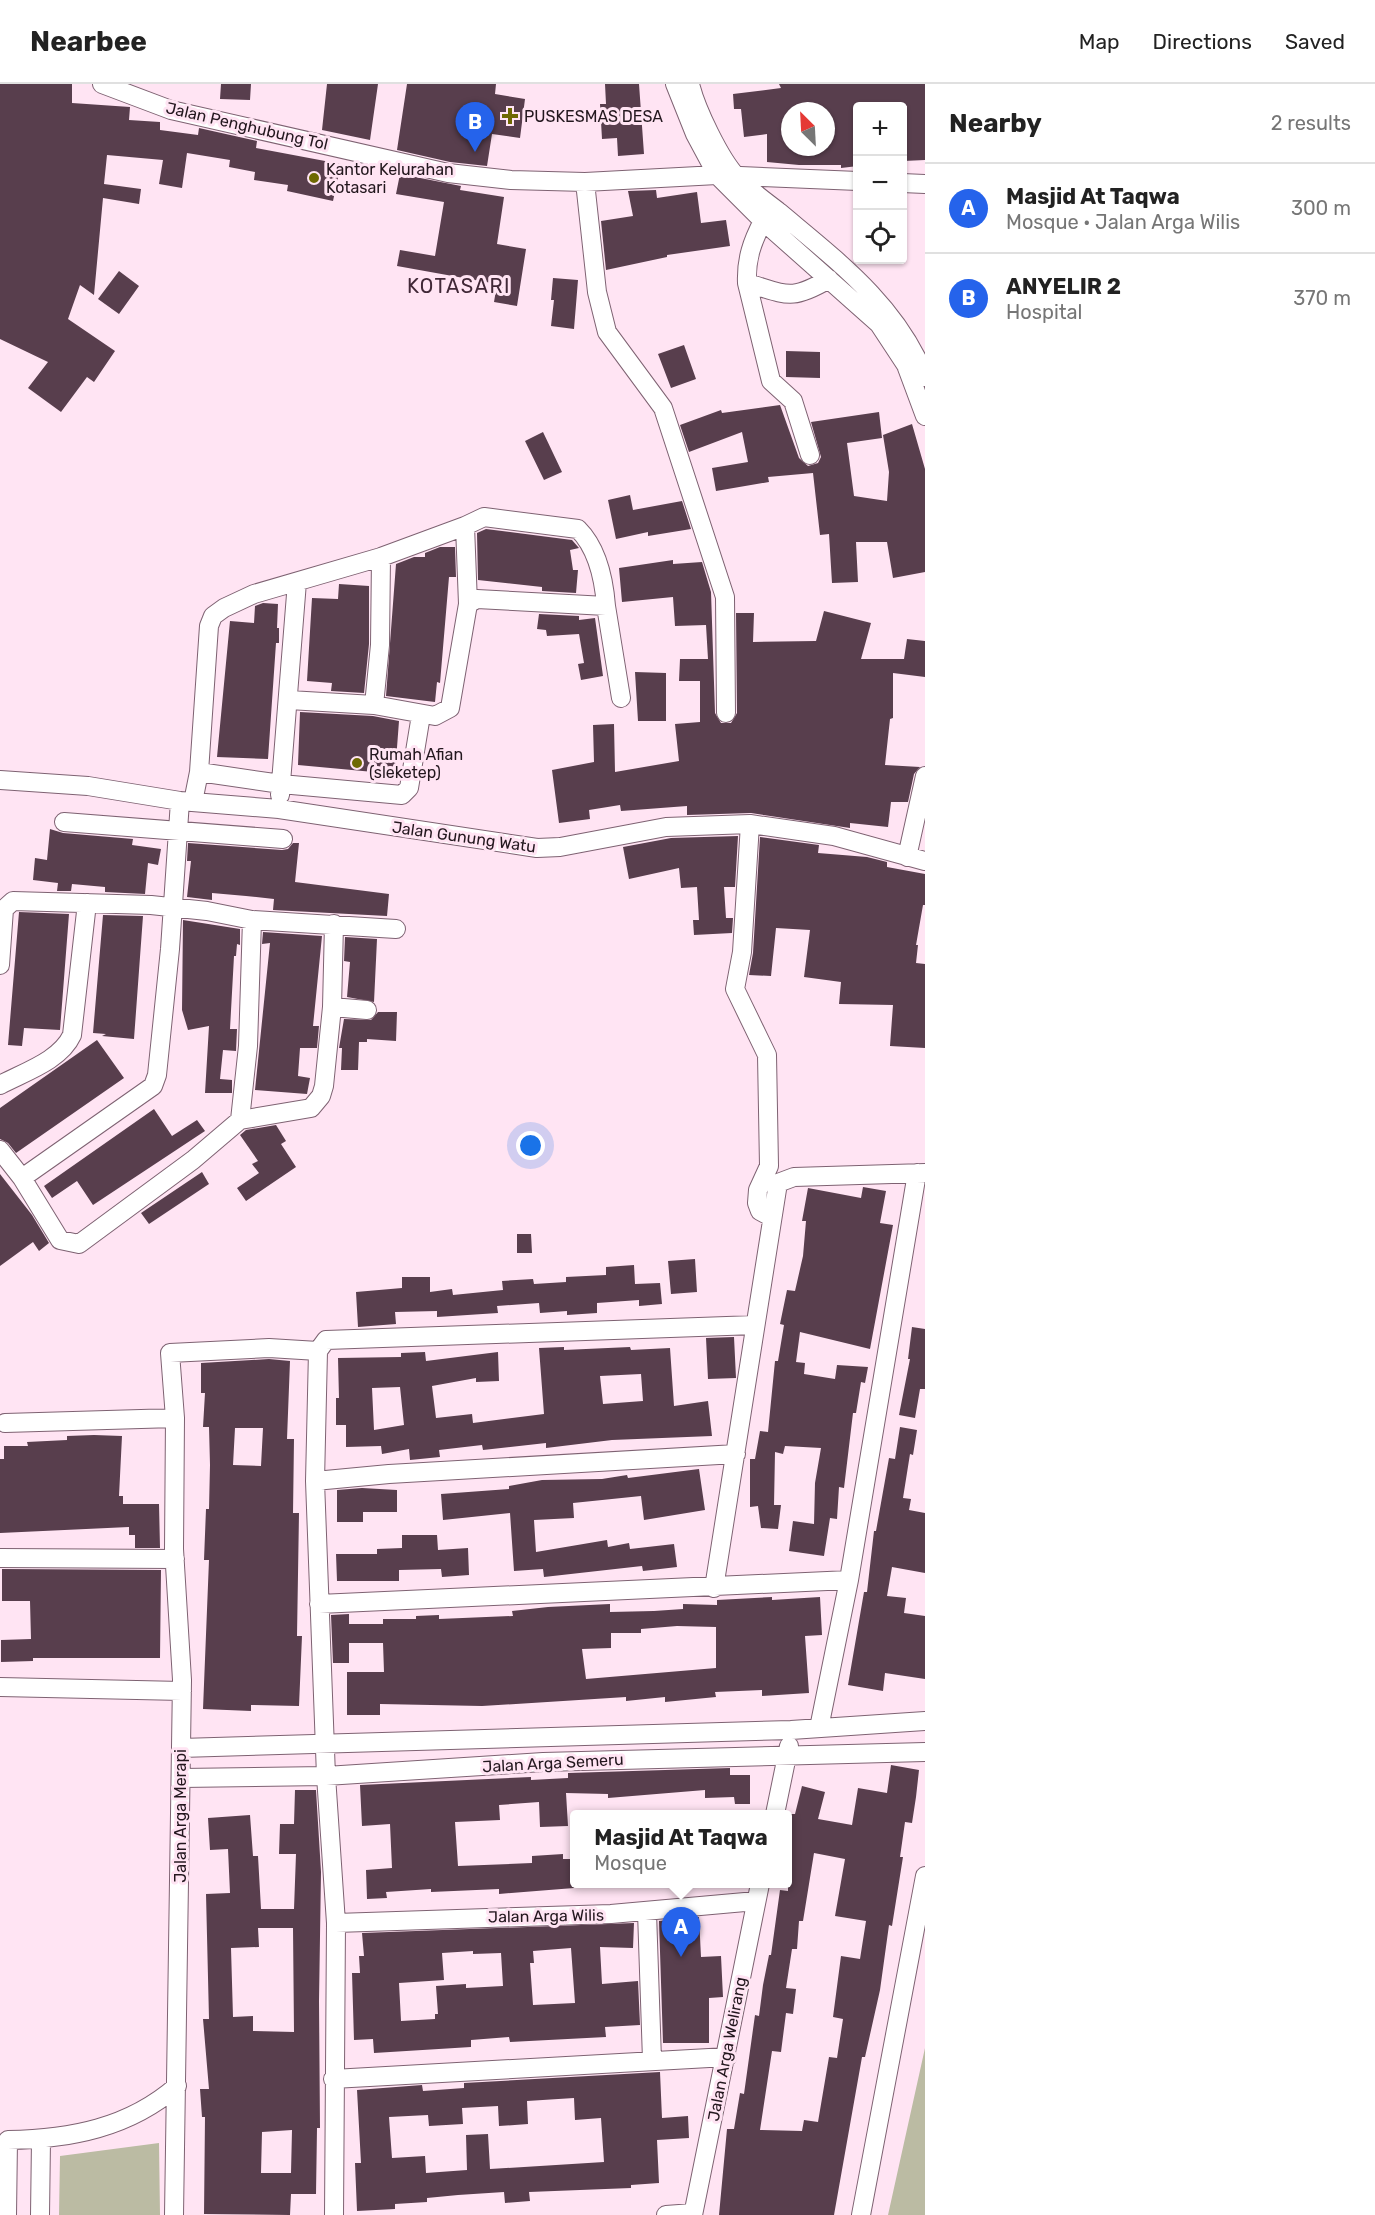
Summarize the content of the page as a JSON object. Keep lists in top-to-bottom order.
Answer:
{
  "streets": {
    "street": [
      "Jalan Penghubung Tol",
      "Jalan Gunung Watu",
      "Jalan Arga Semeru",
      "Jalan Arga Merapi",
      "Jalan Arga Wilis",
      "Jalan Arga Welirang"
    ]
  },
  "crossings": [
    ["Jalan Arga Semeru", "Jalan Arga Merapi"],
    ["Jalan Arga Wilis", "Jalan Arga Welirang"]
  ],
  "districts": ["KOTASARI"],
  "places": {
    "health": ["PUSKESMAS DESA"],
    "other": ["Kantor Kelurahan Kotasari", "Rumah Afian (sleketep)"]
  },
  "north": "top left",
  "page": {
    "header": "Nearbee",
    "nav": ["Map", "Directions", "Saved"],
    "heading": ["Nearby", "2 results"],
    "map_buttons": ["+", "−"],
    "pins": ["B", "A"],
    "list": [
      {
        "mark": "A",
        "name": "Masjid At Taqwa",
        "note": "Mosque · Jalan Arga Wilis",
        "value": "300 m"
      },
      {
        "mark": "B",
        "name": "ANYELIR 2",
        "note": "Hospital",
        "value": "370 m"
      }
    ],
    "popup": ["Masjid At Taqwa", "Mosque"]
  }
}
